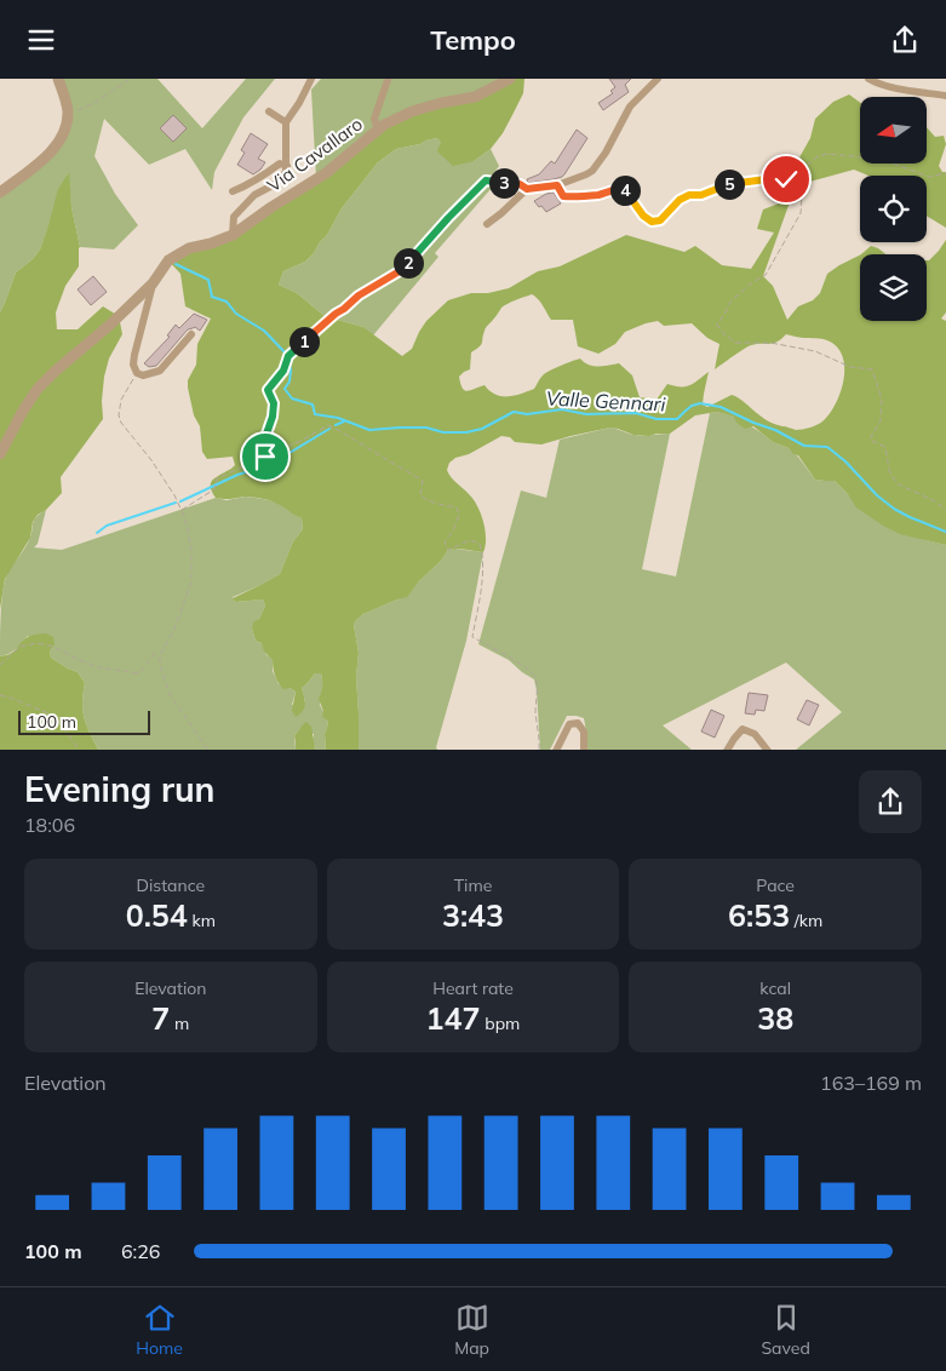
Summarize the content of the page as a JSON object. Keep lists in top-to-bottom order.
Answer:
{
  "streets": {
    "street": ["Via Cavallaro"]
  },
  "water": ["Valle Gennari"],
  "scale_bar": "100 m",
  "north": "left",
  "page": {
    "header": "Tempo",
    "pins": [
      "3",
      "5",
      "4",
      "2",
      "1"
    ],
    "scale": "100 m",
    "heading": ["Evening run", "18:06"],
    "stats": [
      ["Distance", "0.54 km"],
      ["Time", "3:43"],
      ["Pace", "6:53 /km"],
      ["Elevation", "7 m"],
      ["Heart rate", "147 bpm"],
      ["kcal", "38"]
    ],
    "chart": ["Elevation", "163–169 m"],
    "list": [
      {
        "name": "100 m",
        "note": "6:26"
      }
    ],
    "tabs": ["Home", "Map", "Saved"]
  }
}
